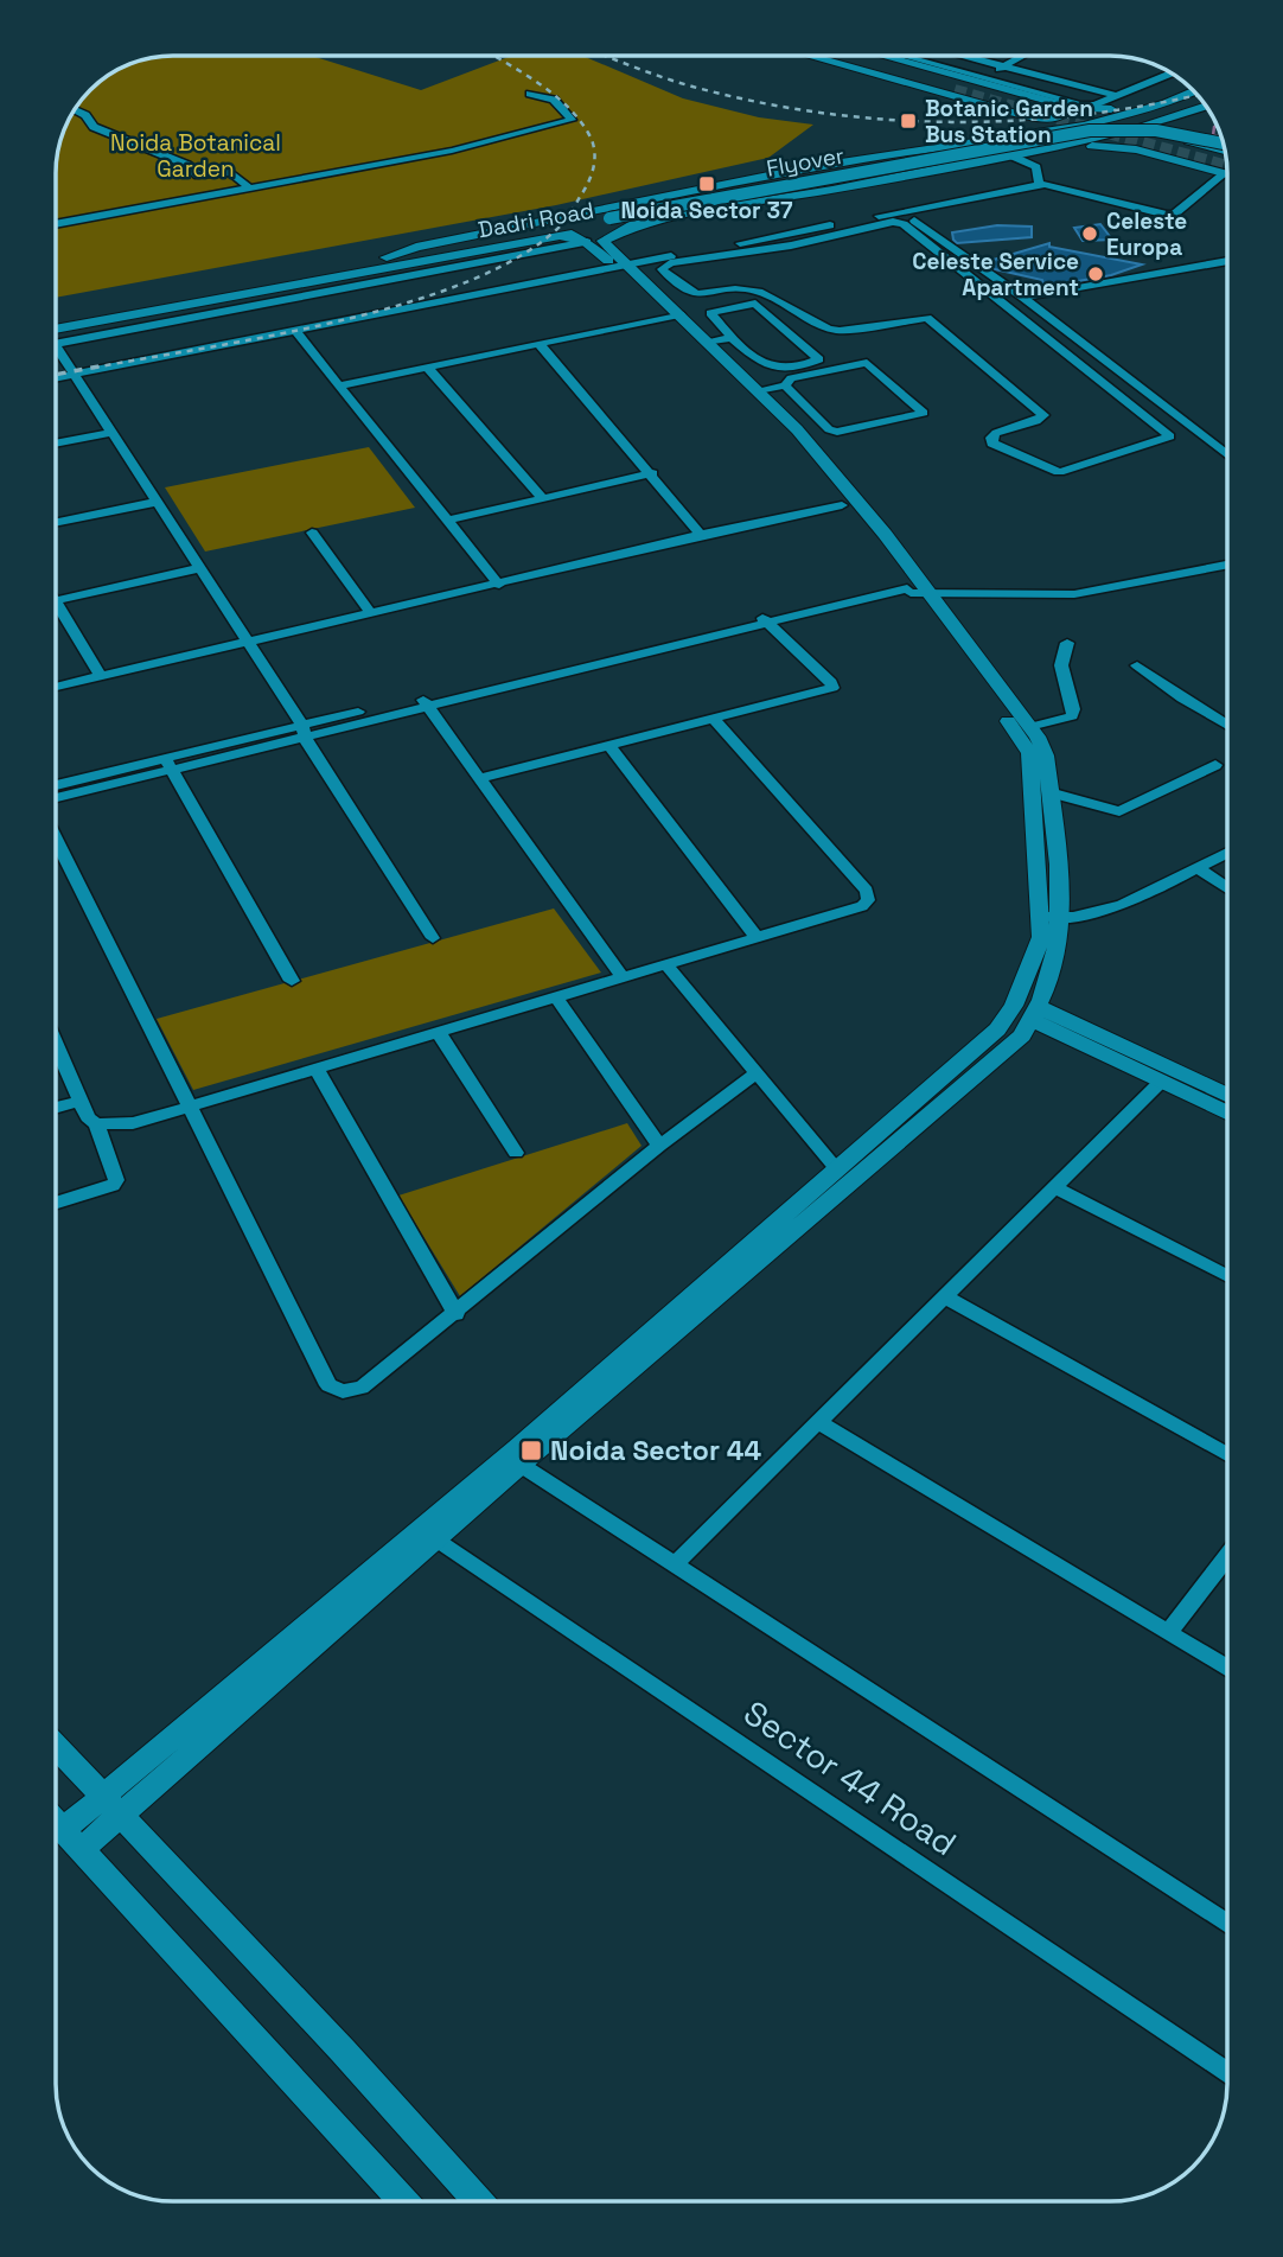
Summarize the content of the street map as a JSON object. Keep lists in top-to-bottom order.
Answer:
{
  "streets": {
    "street": ["Flyover", "Dadri Road", "Sector 44 Road"]
  },
  "crossings": [
    ["Flyover", "Dadri Road"]
  ],
  "parks": ["Noida Botanical Garden"],
  "places": {
    "transit": ["Botanic Garden Bus Station", "Noida Sector 37", "Noida Sector 44"],
    "other": ["Celeste Europa", "Celeste Service Apartment"]
  }
}
